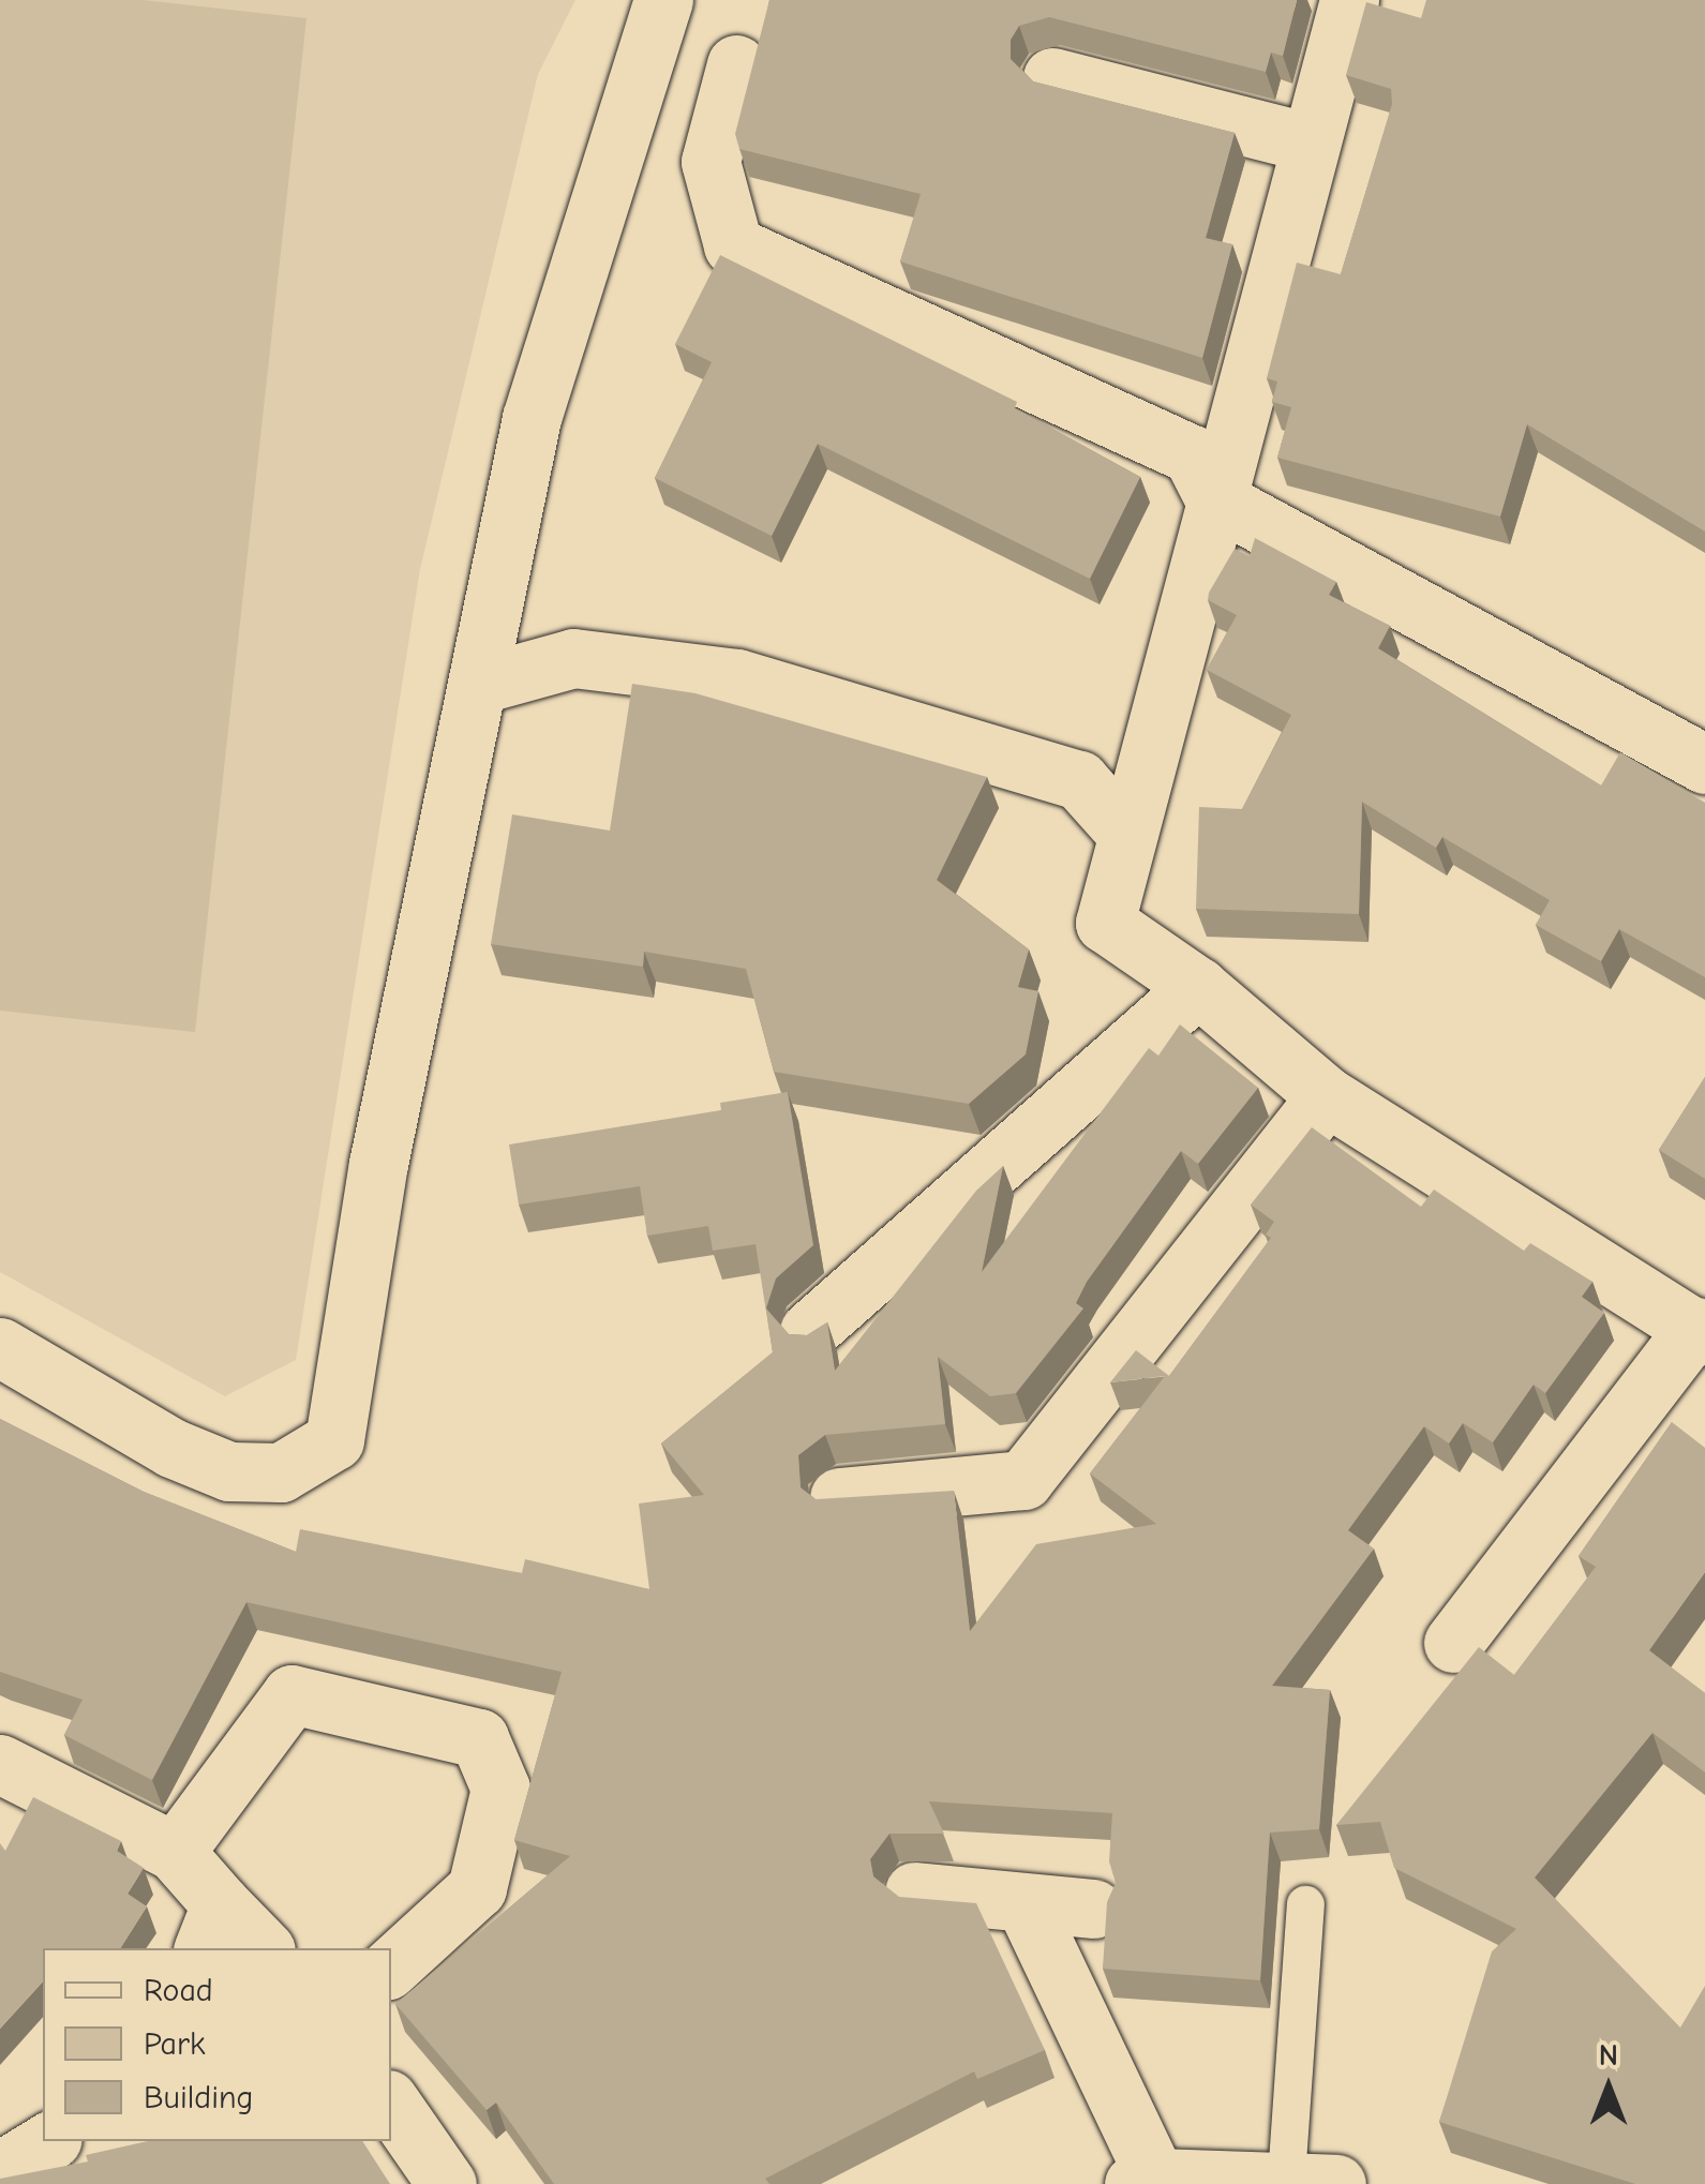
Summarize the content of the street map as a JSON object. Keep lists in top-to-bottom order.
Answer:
{
  "legend": ["Road", "Park", "Building"],
  "north": "top"
}
